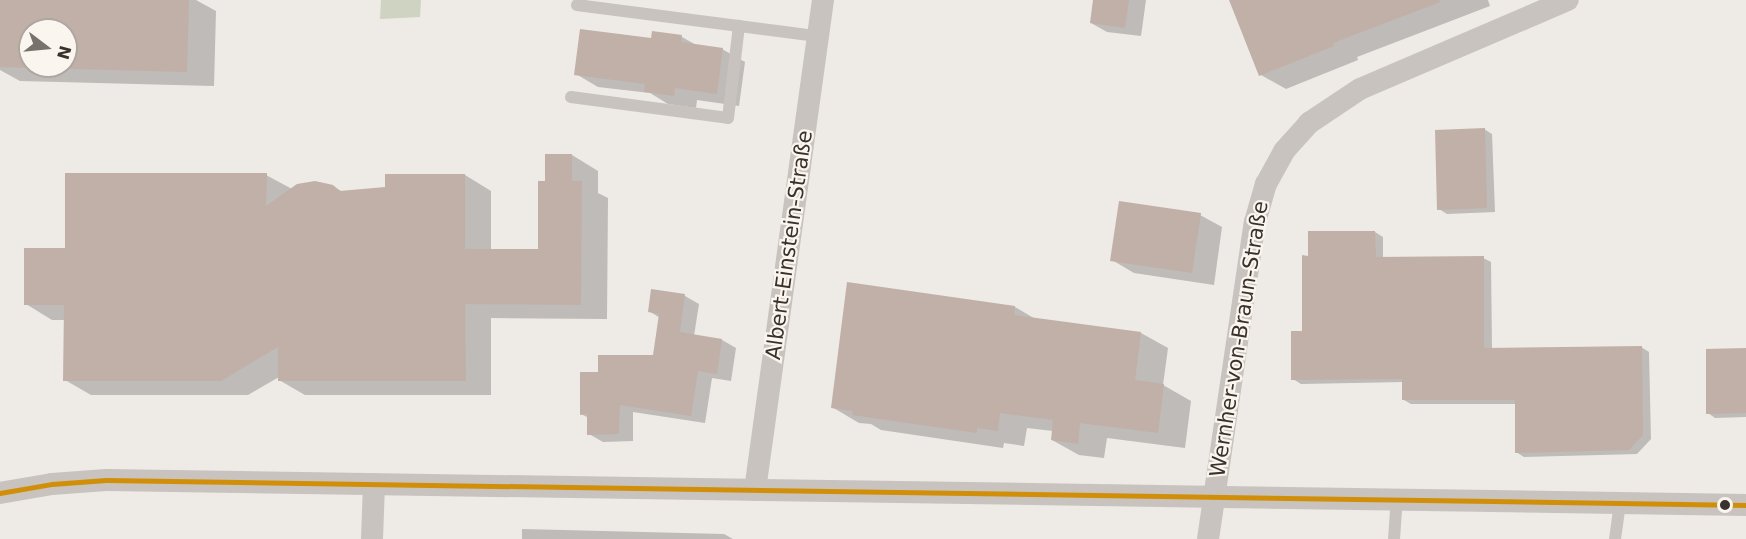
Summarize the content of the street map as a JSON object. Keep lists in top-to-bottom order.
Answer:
{
  "streets": {
    "street": ["Albert-Einstein-Straße", "Wernher-von-Braun-Straße"]
  },
  "north": "right"
}
